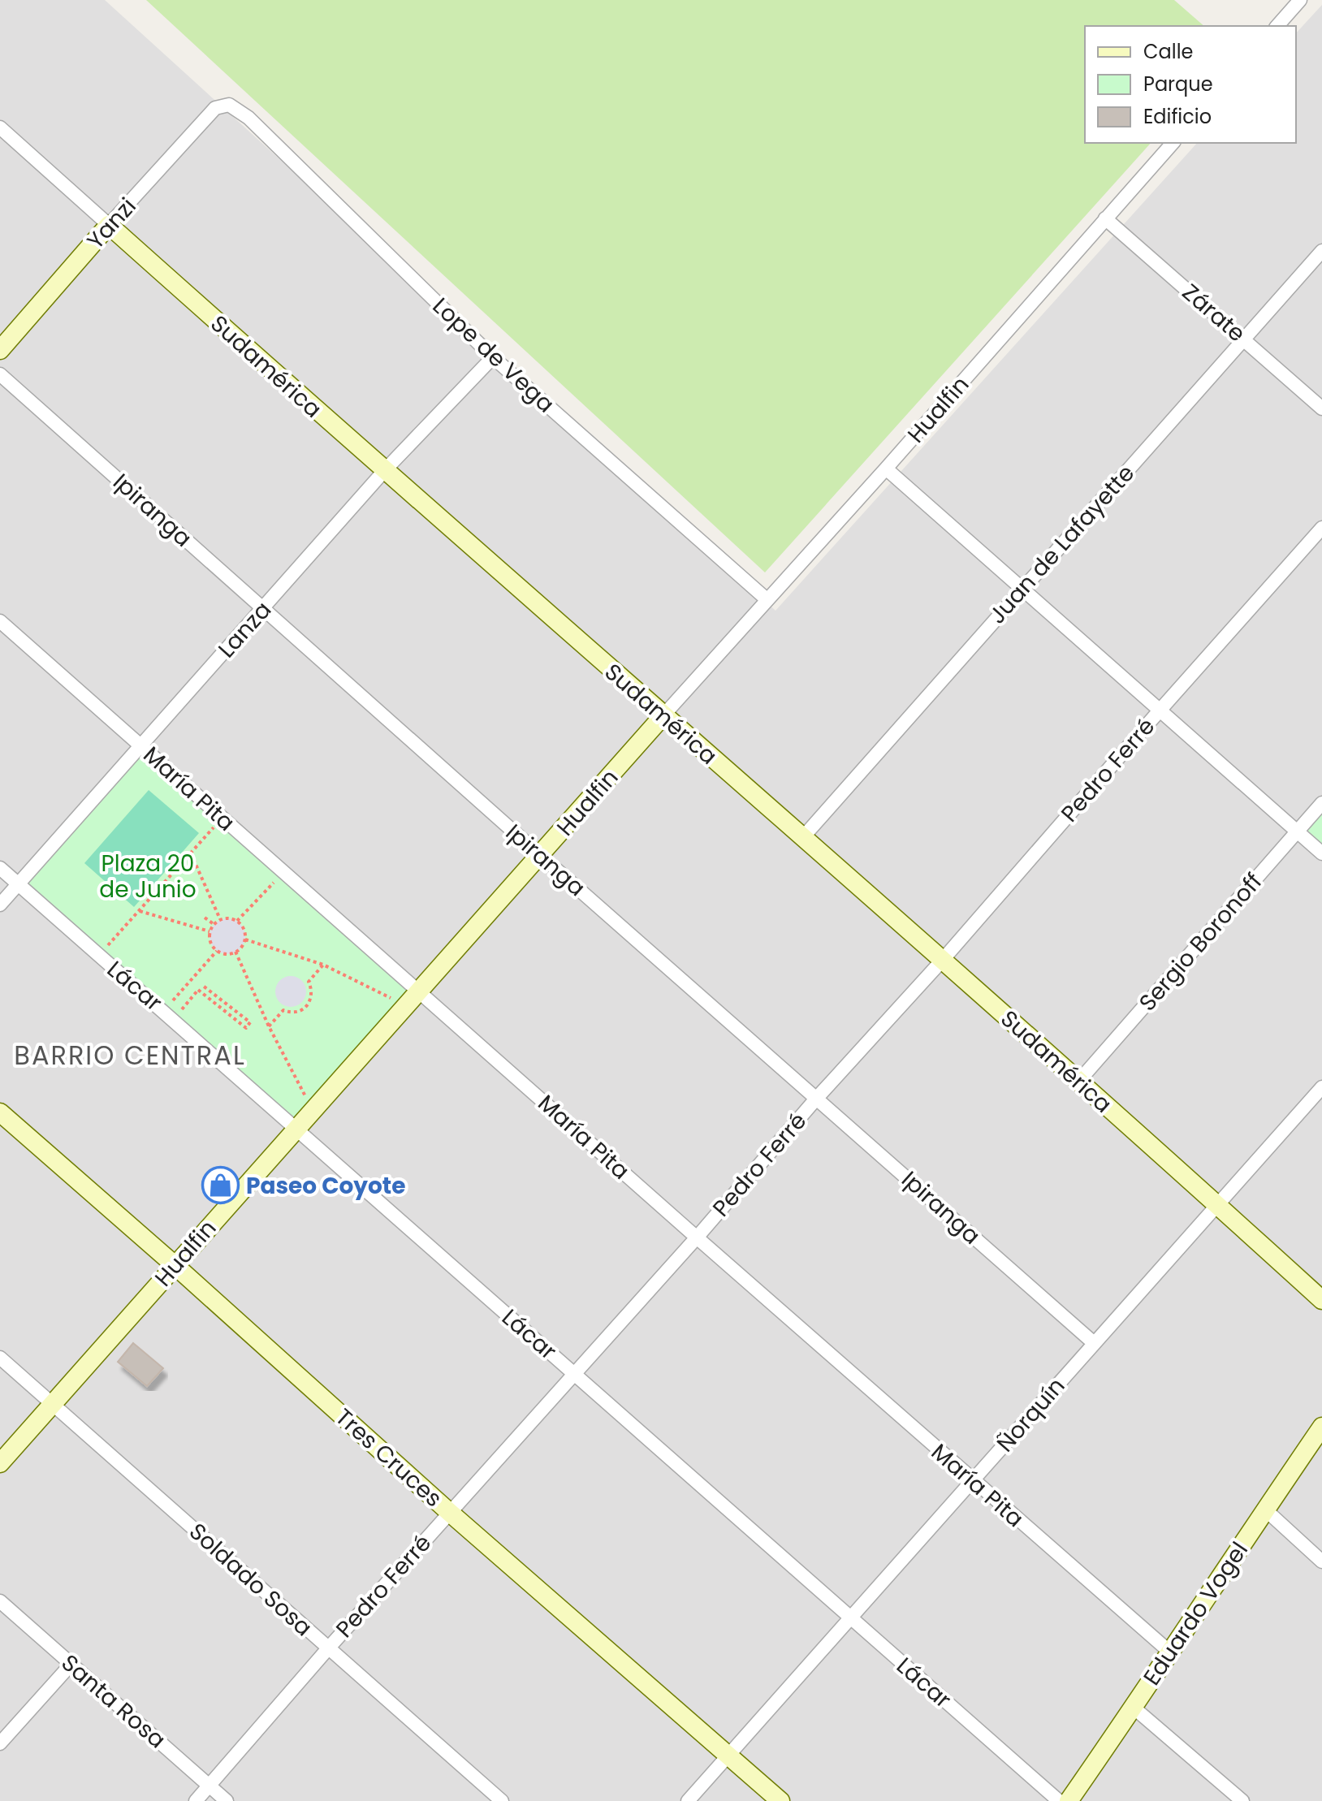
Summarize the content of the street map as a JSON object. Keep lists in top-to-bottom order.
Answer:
{
  "streets": {
    "street": [
      "Yanzi",
      "Zárate",
      "Lope de Vega",
      "Sudamérica",
      "Hualfin",
      "Ipiranga",
      "Juan de Lafayette",
      "Lanza",
      "Pedro Ferré",
      "María Pita",
      "Sergio Boronoff",
      "Lácar",
      "Ñorquín",
      "Tres Cruces",
      "Soldado Sosa",
      "Eduardo Vogel",
      "Santa Rosa"
    ]
  },
  "crossings": [
    ["Yanzi", "Lope de Vega"],
    ["Yanzi", "Sudamérica"],
    ["Zárate", "Hualfin"],
    ["Zárate", "Juan de Lafayette"],
    ["Lope de Vega", "Hualfin"],
    ["Lope de Vega", "Lanza"],
    ["Sudamérica", "Hualfin"],
    ["Sudamérica", "Juan de Lafayette"],
    ["Sudamérica", "Lanza"],
    ["Sudamérica", "Pedro Ferré"],
    ["Sudamérica", "Sergio Boronoff"],
    ["Sudamérica", "Ñorquín"],
    ["Hualfin", "Ipiranga"],
    ["Hualfin", "María Pita"],
    ["Hualfin", "Lácar"],
    ["Hualfin", "Tres Cruces"],
    ["Hualfin", "Soldado Sosa"],
    ["Ipiranga", "Lanza"],
    ["Ipiranga", "Pedro Ferré"],
    ["Ipiranga", "Ñorquín"],
    ["Lanza", "María Pita"],
    ["Lanza", "Lácar"],
    ["Pedro Ferré", "María Pita"],
    ["Pedro Ferré", "Lácar"],
    ["Pedro Ferré", "Tres Cruces"],
    ["Pedro Ferré", "Soldado Sosa"],
    ["Pedro Ferré", "Santa Rosa"],
    ["María Pita", "Ñorquín"],
    ["María Pita", "Eduardo Vogel"],
    ["Lácar", "Ñorquín"],
    ["Ñorquín", "Tres Cruces"]
  ],
  "districts": ["BARRIO CENTRAL"],
  "parks": ["Plaza 20 de Junio"],
  "places": {
    "shop": ["Paseo Coyote"]
  },
  "legend": ["Calle", "Parque", "Edificio"]
}
